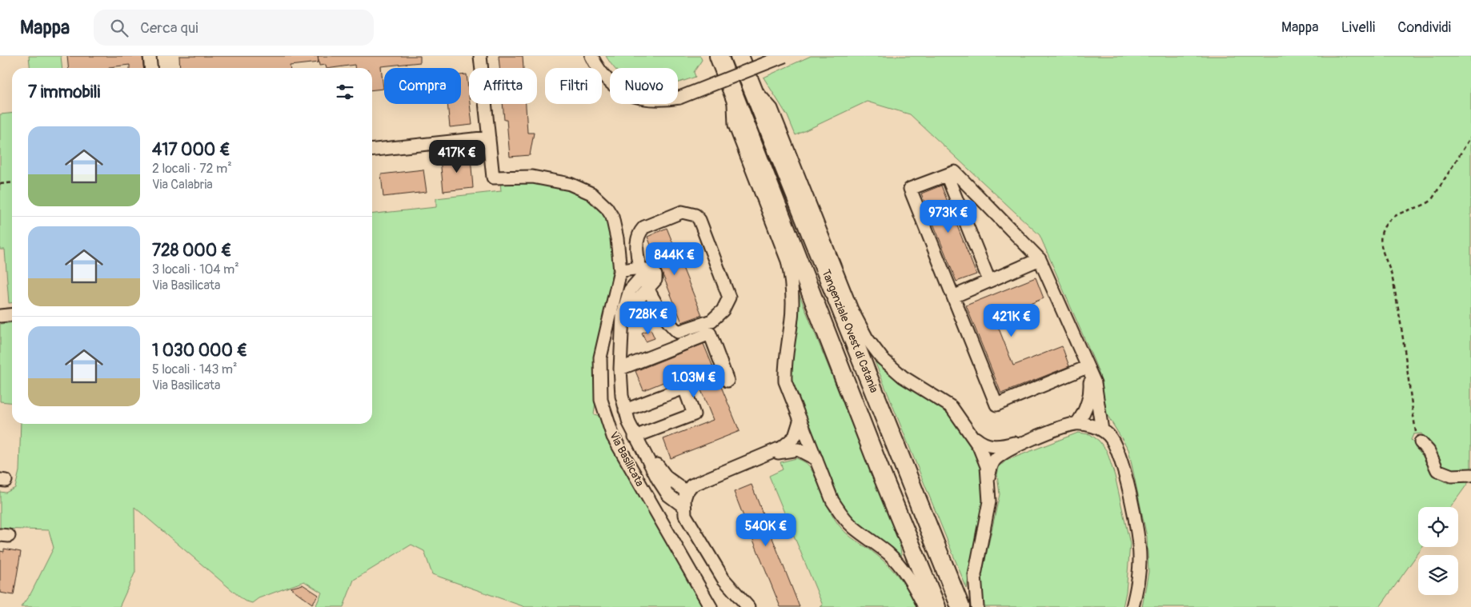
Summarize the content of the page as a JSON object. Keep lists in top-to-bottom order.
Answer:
{
  "streets": {
    "highway": ["Tangenziale Ovest di Catania"],
    "street": ["Via Basilicata"]
  },
  "page": {
    "header": "Mappa",
    "search": "Cerca qui",
    "nav": ["Mappa", "Livelli", "Condividi"],
    "chip": [
      "Compra",
      "Affitta",
      "Filtri",
      "Nuovo"
    ],
    "heading": "7 immobili",
    "list": [
      {
        "name": "417 000 €",
        "note": "2 locali · 72 m² · Via Calabria"
      },
      {
        "name": "728 000 €",
        "note": "3 locali · 104 m² · Via Basilicata"
      },
      {
        "name": "1 030 000 €",
        "note": "5 locali · 143 m² · Via Basilicata"
      }
    ],
    "price": [
      "417K €",
      "973K €",
      "844K €",
      "728K €",
      "421K €",
      "1.03M €",
      "540K €"
    ]
  }
}
